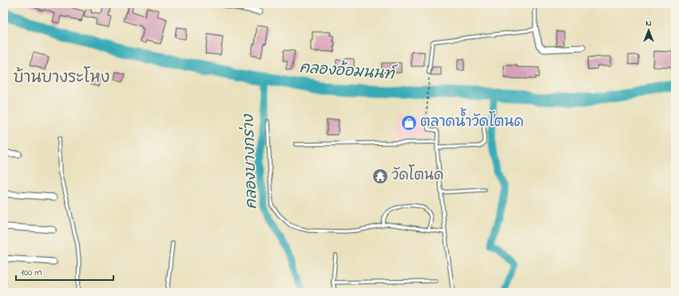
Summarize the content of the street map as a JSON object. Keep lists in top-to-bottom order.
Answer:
{
  "districts": ["บ้านบางระโหง"],
  "water": ["คลองอ้อมนนท์", "คลองบางกร่าง"],
  "places": {
    "shop": ["ตลาดน้ำวัดโตนด"],
    "temple": ["วัดโตนด"]
  },
  "scale_bar": "100 m",
  "north": "top"
}
